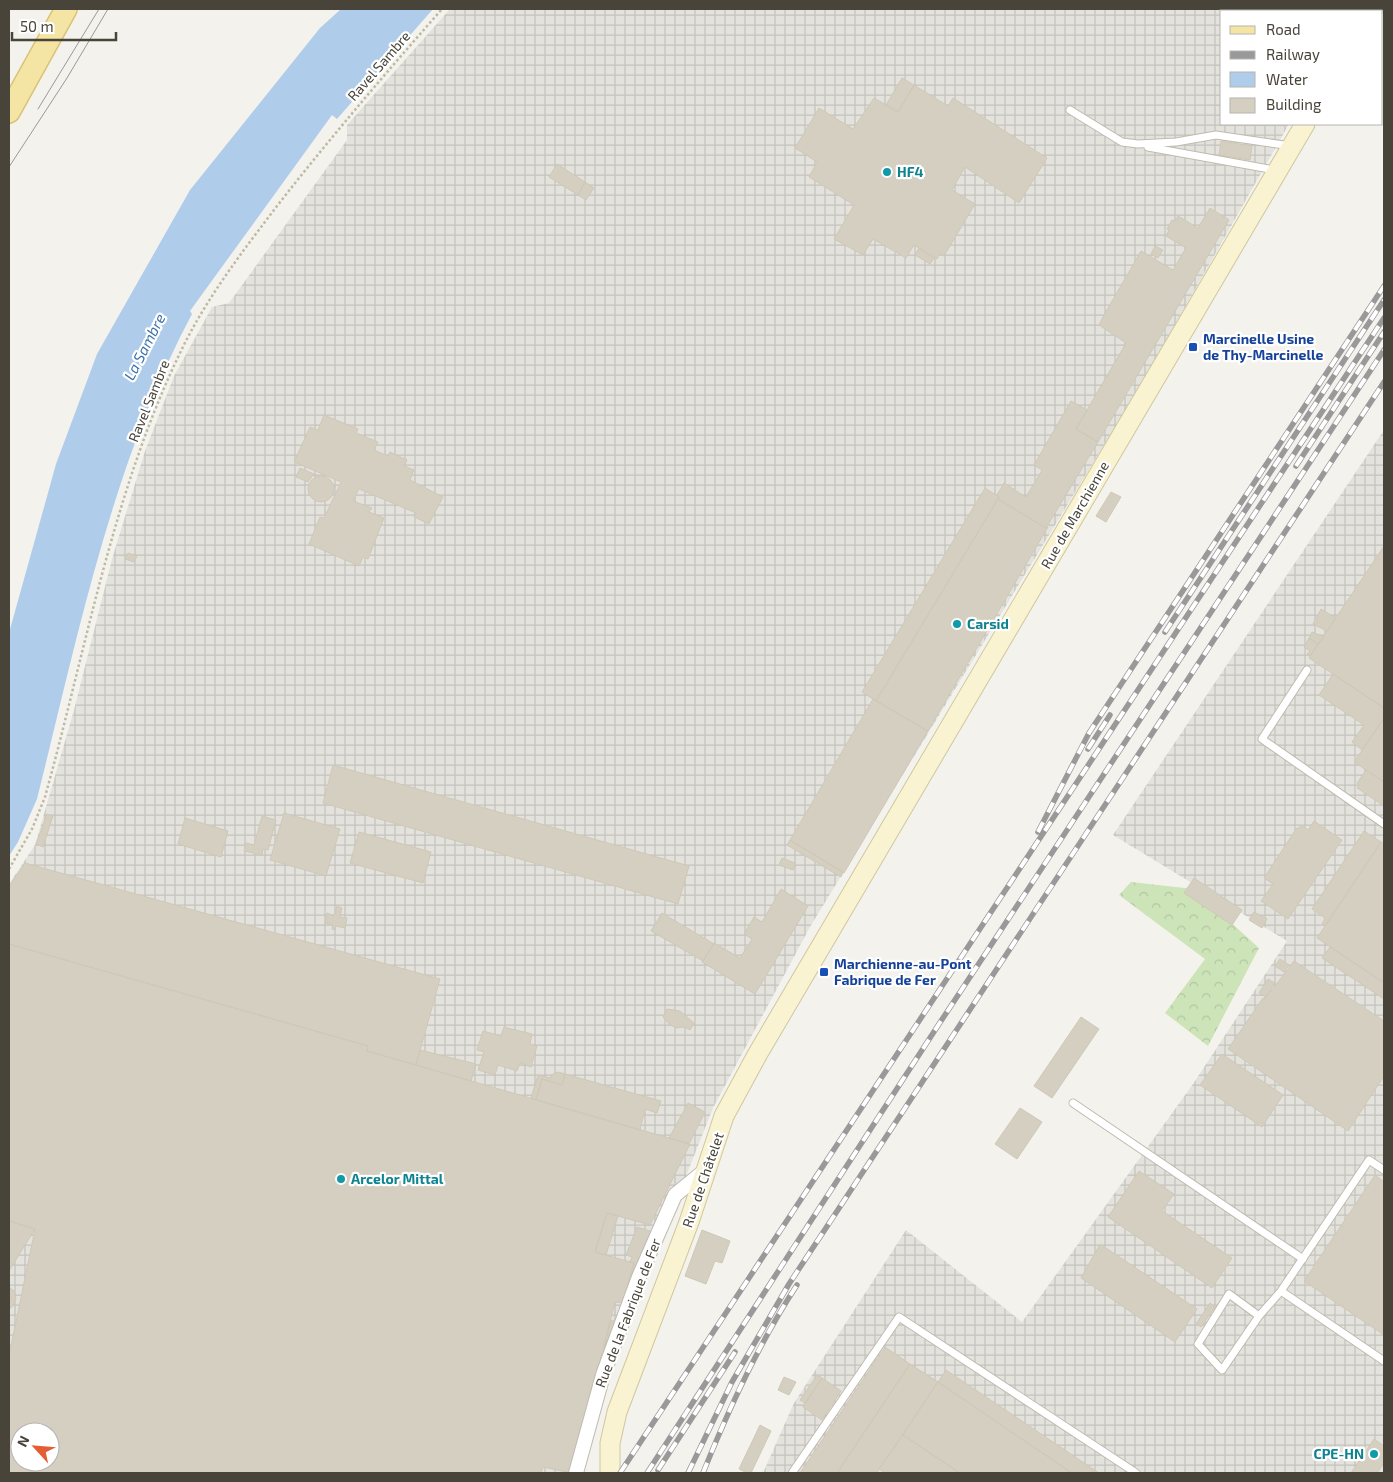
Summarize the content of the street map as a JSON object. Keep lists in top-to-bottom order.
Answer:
{
  "streets": {
    "main road": ["Rue de Marchienne", "Rue de Châtelet"],
    "street": ["Rue de la Fabrique de Fer"],
    "path": ["Ravel Sambre"]
  },
  "crossings": [
    ["Rue de Marchienne", "Rue de Châtelet"],
    ["Rue de Châtelet", "Rue de la Fabrique de Fer"]
  ],
  "water": ["La Sambre"],
  "places": {
    "other": [
      "HF4",
      "Carsid",
      "Arcelor Mittal",
      "CPE-HN"
    ],
    "transit": ["Marcinelle Usine de Thy-Marcinelle", "Marchienne-au-Pont Fabrique de Fer"]
  },
  "legend": [
    "Road",
    "Railway",
    "Water",
    "Building"
  ],
  "scale_bar": "50 m",
  "north": "top left"
}
